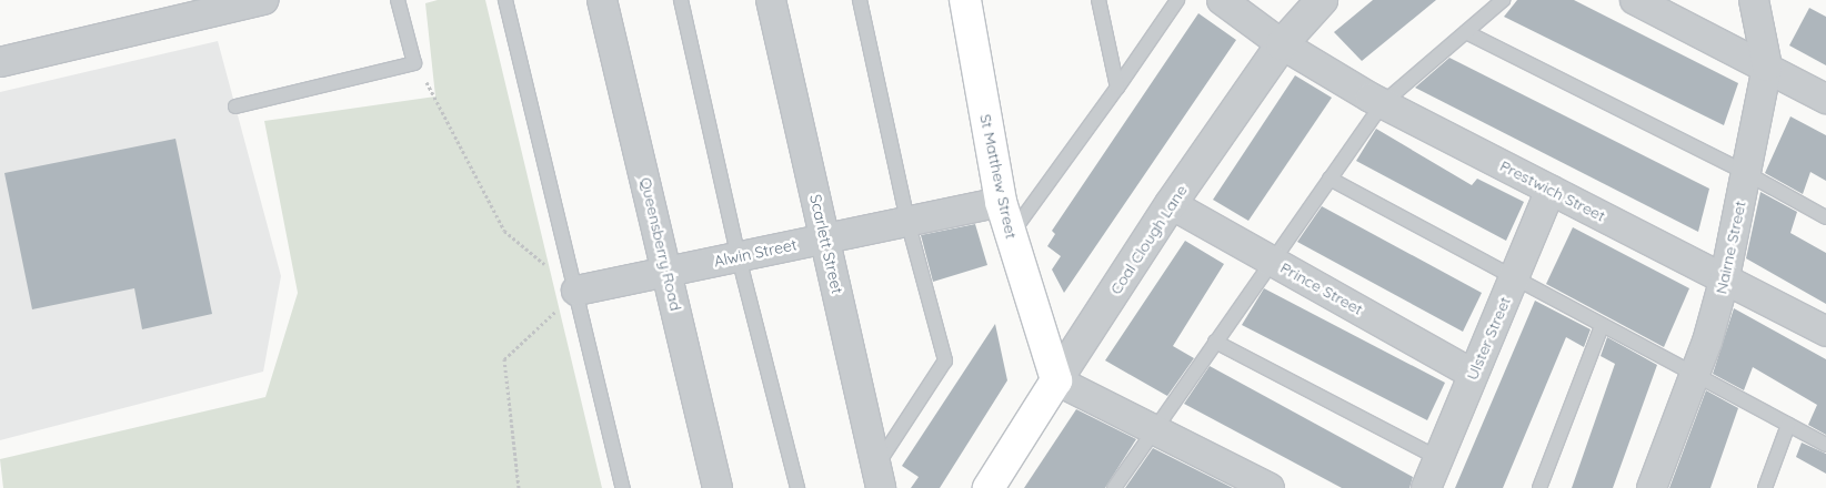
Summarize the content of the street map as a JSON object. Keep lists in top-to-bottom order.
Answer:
{
  "streets": {
    "main road": ["St Matthew Street", "Coal Clough Lane"],
    "street": [
      "Prestwich Street",
      "Queensberry Road",
      "Scarlett Street",
      "Nairne Street",
      "Alwin Street",
      "Prince Street",
      "Ulster Street"
    ]
  },
  "crossings": [
    ["St Matthew Street", "Coal Clough Lane"],
    ["St Matthew Street", "Alwin Street"],
    ["Prestwich Street", "Coal Clough Lane"],
    ["Prestwich Street", "Nairne Street"],
    ["Prestwich Street", "Ulster Street"],
    ["Coal Clough Lane", "Prince Street"],
    ["Queensberry Road", "Alwin Street"],
    ["Scarlett Street", "Alwin Street"],
    ["Prince Street", "Ulster Street"]
  ]
}
